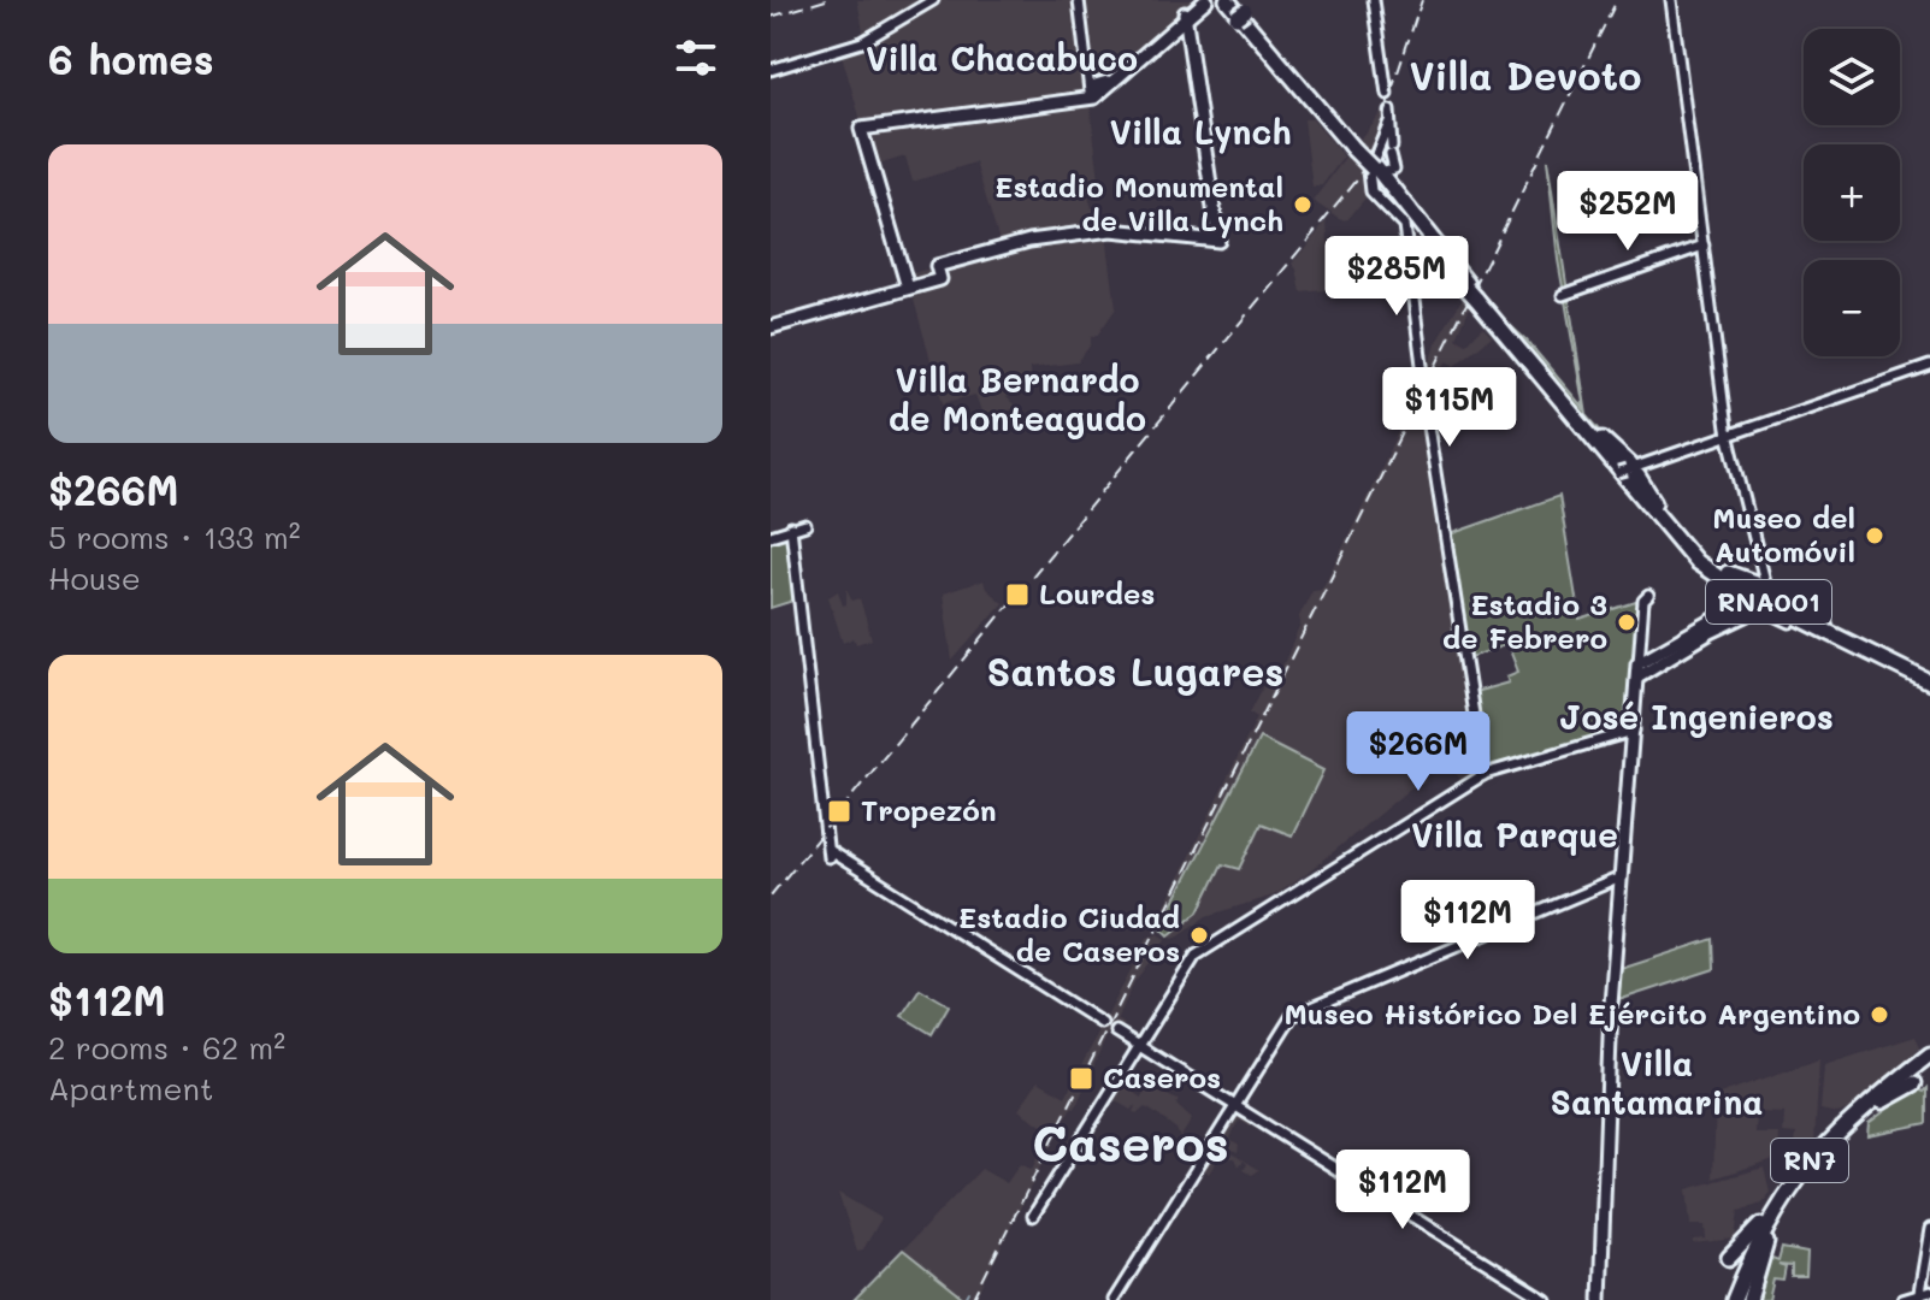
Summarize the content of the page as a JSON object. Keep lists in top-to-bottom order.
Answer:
{
  "streets": {
    "highway": ["RNA001", "RN7"]
  },
  "districts": [
    "Villa Chacabuco",
    "Villa Devoto",
    "Villa Lynch",
    "Villa Bernardo de Monteagudo",
    "Santos Lugares",
    "José Ingenieros",
    "Villa Parque",
    "Villa Santamarina",
    "Caseros"
  ],
  "places": {
    "other": [
      "Estadio Monumental de Villa Lynch",
      "Museo del Automóvil",
      "Estadio 3 de Febrero",
      "Estadio Ciudad de Caseros",
      "Museo Histórico Del Ejército Argentino"
    ],
    "transit": ["Lourdes", "Tropezón", "Caseros"]
  },
  "page": {
    "heading": "6 homes",
    "map_buttons": ["+", "−"],
    "list": [
      {
        "name": "$266M",
        "note": "5 rooms · 133 m² · House"
      },
      {
        "name": "$112M",
        "note": "2 rooms · 62 m² · Apartment"
      }
    ],
    "price": [
      "$252M",
      "$285M",
      "$115M",
      "$266M",
      "$112M",
      "$112M"
    ]
  }
}
